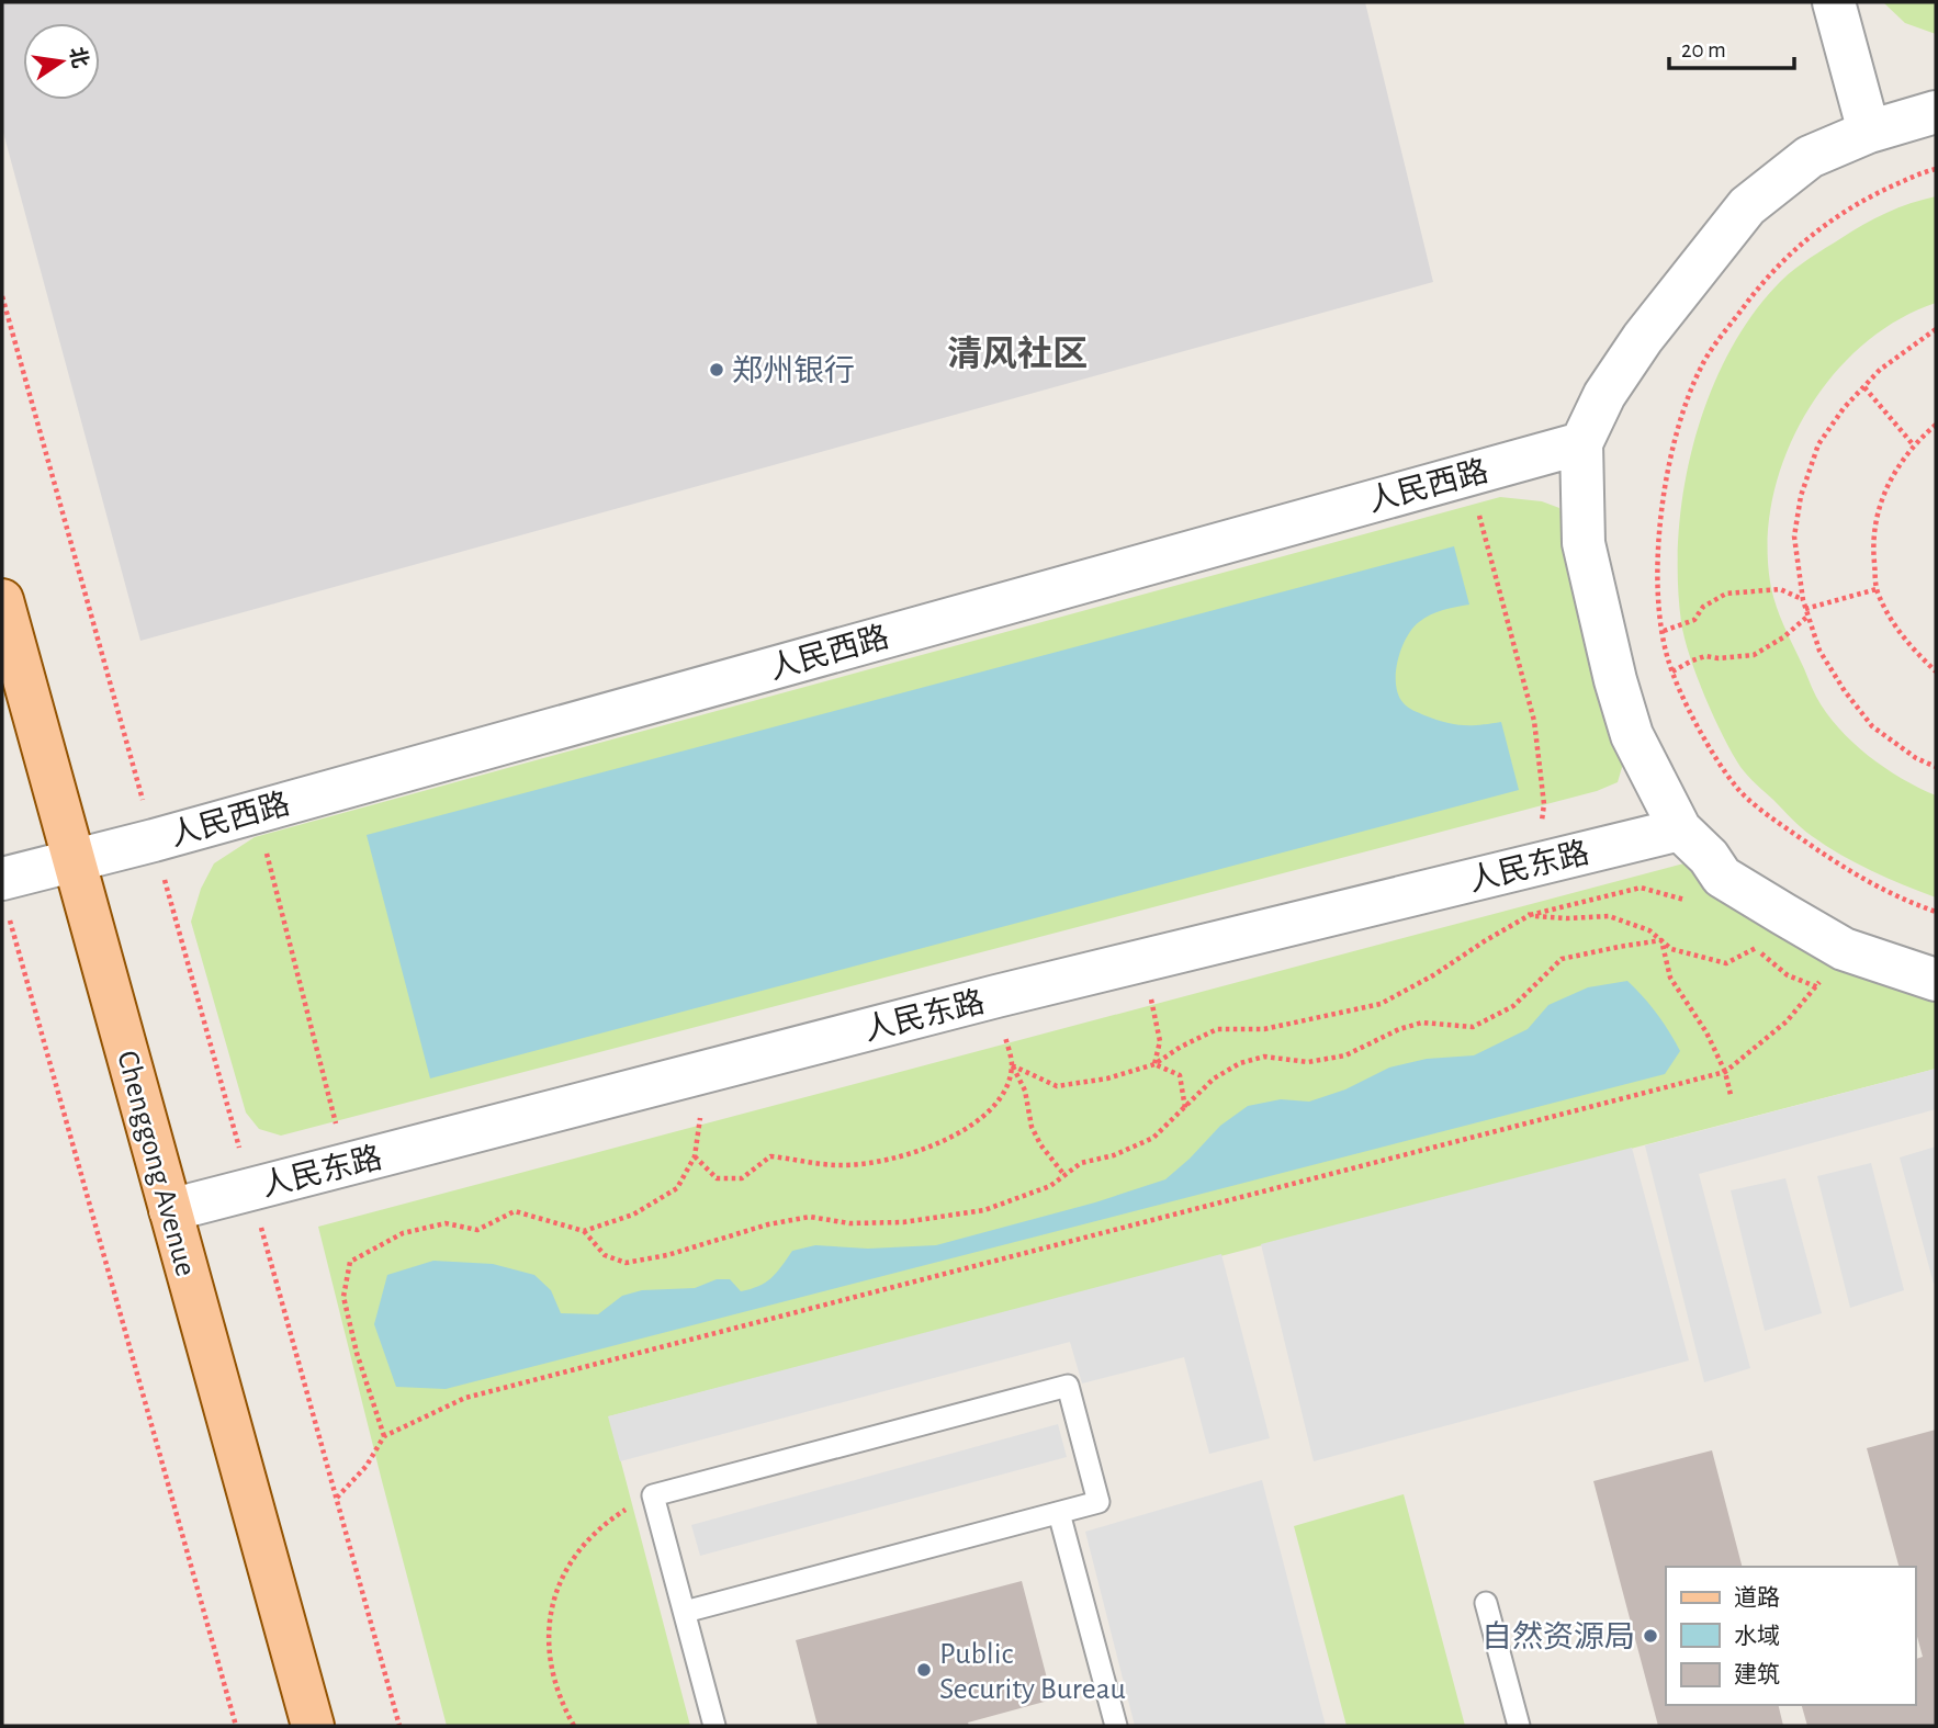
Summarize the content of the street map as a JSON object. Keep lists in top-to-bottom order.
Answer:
{
  "streets": {
    "main road": ["Chenggong Avenue"],
    "street": ["人民西路", "人民东路"]
  },
  "crossings": [
    ["人民西路", "Chenggong Avenue"],
    ["人民东路", "Chenggong Avenue"]
  ],
  "districts": ["清风社区"],
  "places": ["郑州银行", "自然资源局", "Public Security Bureau"],
  "legend": ["道路", "水域", "建筑"],
  "scale_bar": "20 m",
  "north": "right"
}
